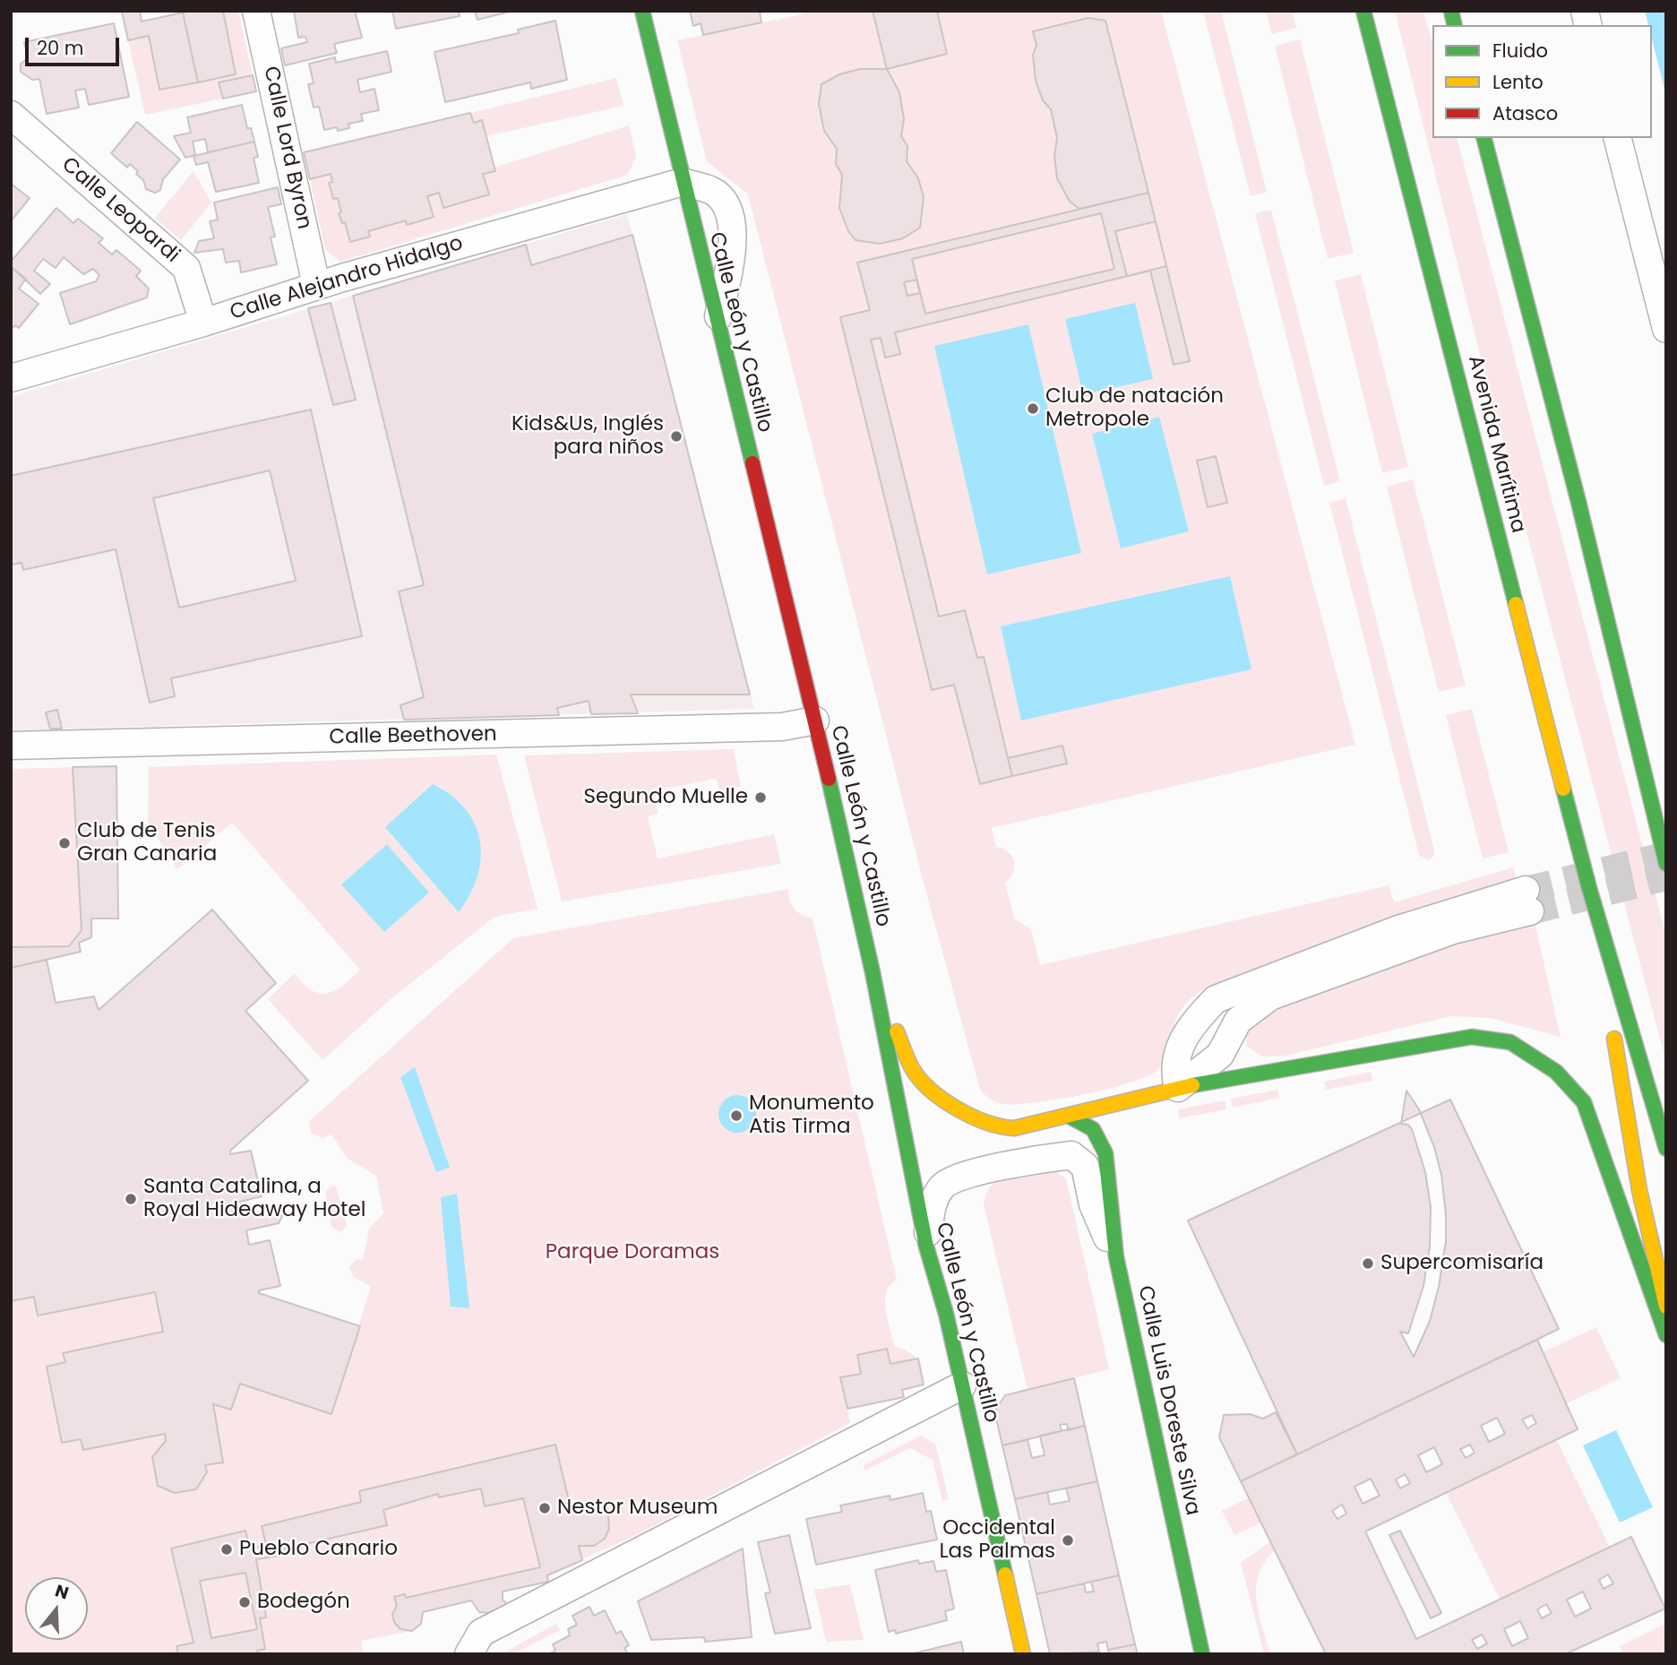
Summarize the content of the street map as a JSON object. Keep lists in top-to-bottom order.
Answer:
{
  "streets": {
    "main road": ["Calle León y Castillo", "Avenida Marítima", "Calle Luis Doreste Silva"],
    "street": [
      "Calle Lord Byron",
      "Calle Leopardi",
      "Calle Alejandro Hidalgo",
      "Calle Beethoven"
    ]
  },
  "crossings": [
    ["Calle Lord Byron", "Calle Alejandro Hidalgo"],
    ["Calle Leopardi", "Calle Alejandro Hidalgo"],
    ["Calle Alejandro Hidalgo", "Calle León y Castillo"],
    ["Calle León y Castillo", "Calle Beethoven"]
  ],
  "parks": ["Parque Doramas"],
  "places": [
    "Club de natación Metropole",
    "Kids&Us, Inglés para niños",
    "Segundo Muelle",
    "Club de Tenis Gran Canaria",
    "Monumento Atis Tirma",
    "Santa Catalina, a Royal Hideaway Hotel",
    "Supercomisaría",
    "Nestor Museum",
    "Occidental Las Palmas",
    "Pueblo Canario",
    "Bodegón"
  ],
  "legend": ["Fluido", "Lento", "Atasco"],
  "scale_bar": "20 m",
  "north": "top"
}
